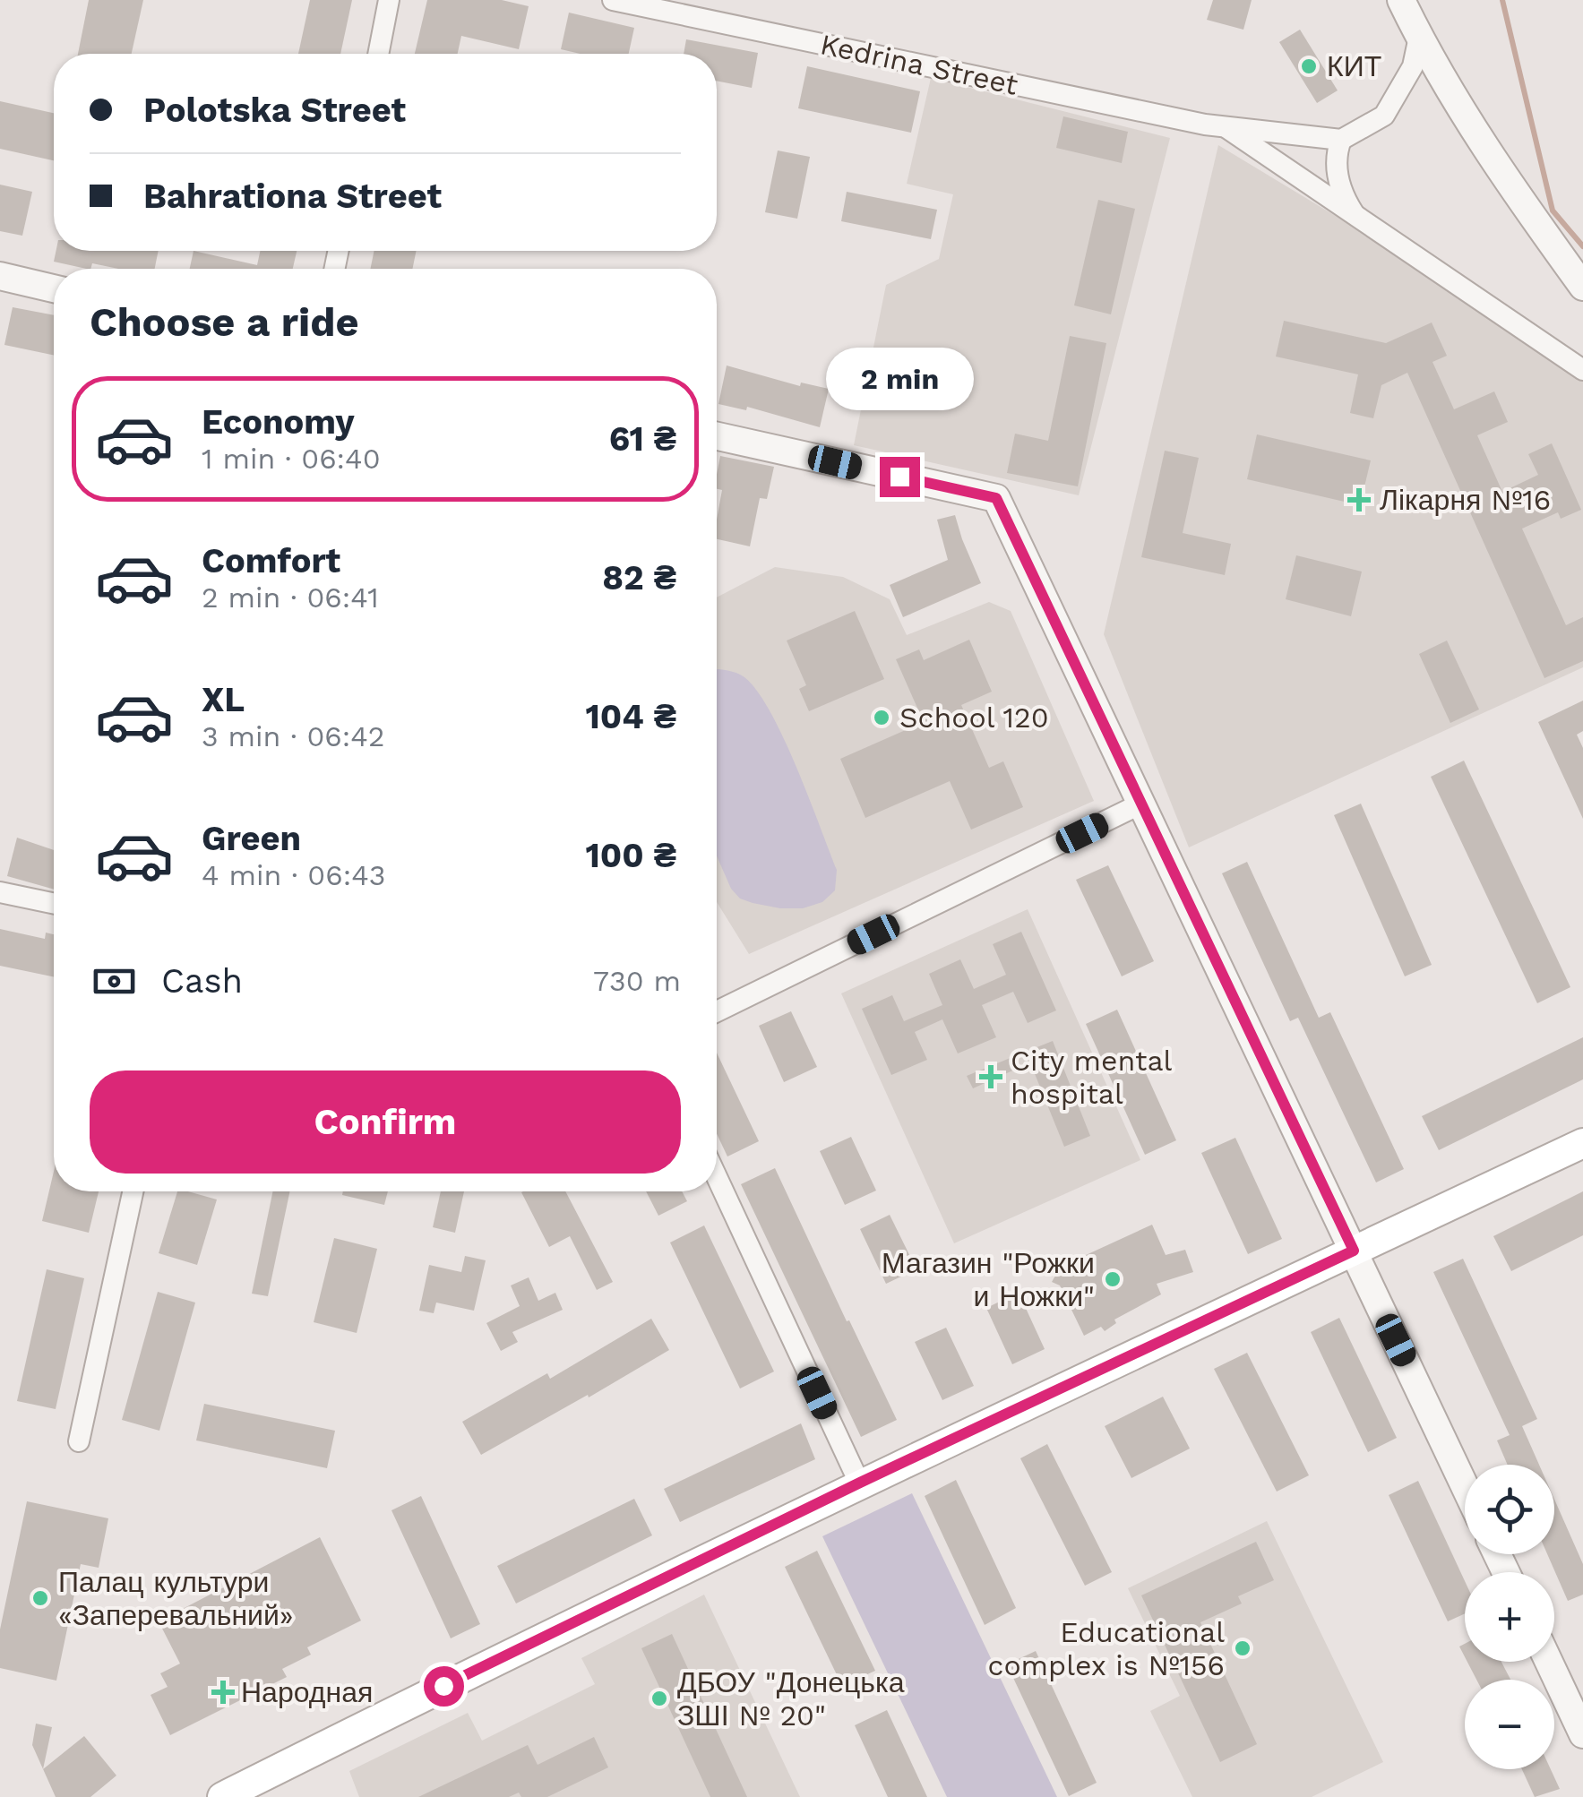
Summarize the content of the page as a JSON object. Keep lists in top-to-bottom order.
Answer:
{
  "streets": {
    "street": ["Kedrina Street"]
  },
  "places": {
    "other": [
      "КИТ",
      "School 120",
      "Магазин \"Рожки и Ножки\"",
      "Палац культури «Заперевальний»",
      "Educational complex is №156",
      "ДБОУ \"Донецька ЗШІ № 20\""
    ],
    "health": ["Лікарня №16", "City mental hospital", "Народная"]
  },
  "page": {
    "banner": ["Polotska Street", "Bahrationa Street"],
    "heading": "Choose a ride",
    "bubble": "2 min",
    "list": [
      {
        "name": "Economy",
        "note": "1 min · 06:40",
        "value": "61 ₴"
      },
      {
        "name": "Comfort",
        "note": "2 min · 06:41",
        "value": "82 ₴"
      },
      {
        "name": "XL",
        "note": "3 min · 06:42",
        "value": "104 ₴"
      },
      {
        "name": "Green",
        "note": "4 min · 06:43",
        "value": "100 ₴"
      }
    ],
    "pay": ["Cash", "730 m"],
    "buttons": "Confirm",
    "map_buttons": ["+", "−"]
  }
}
